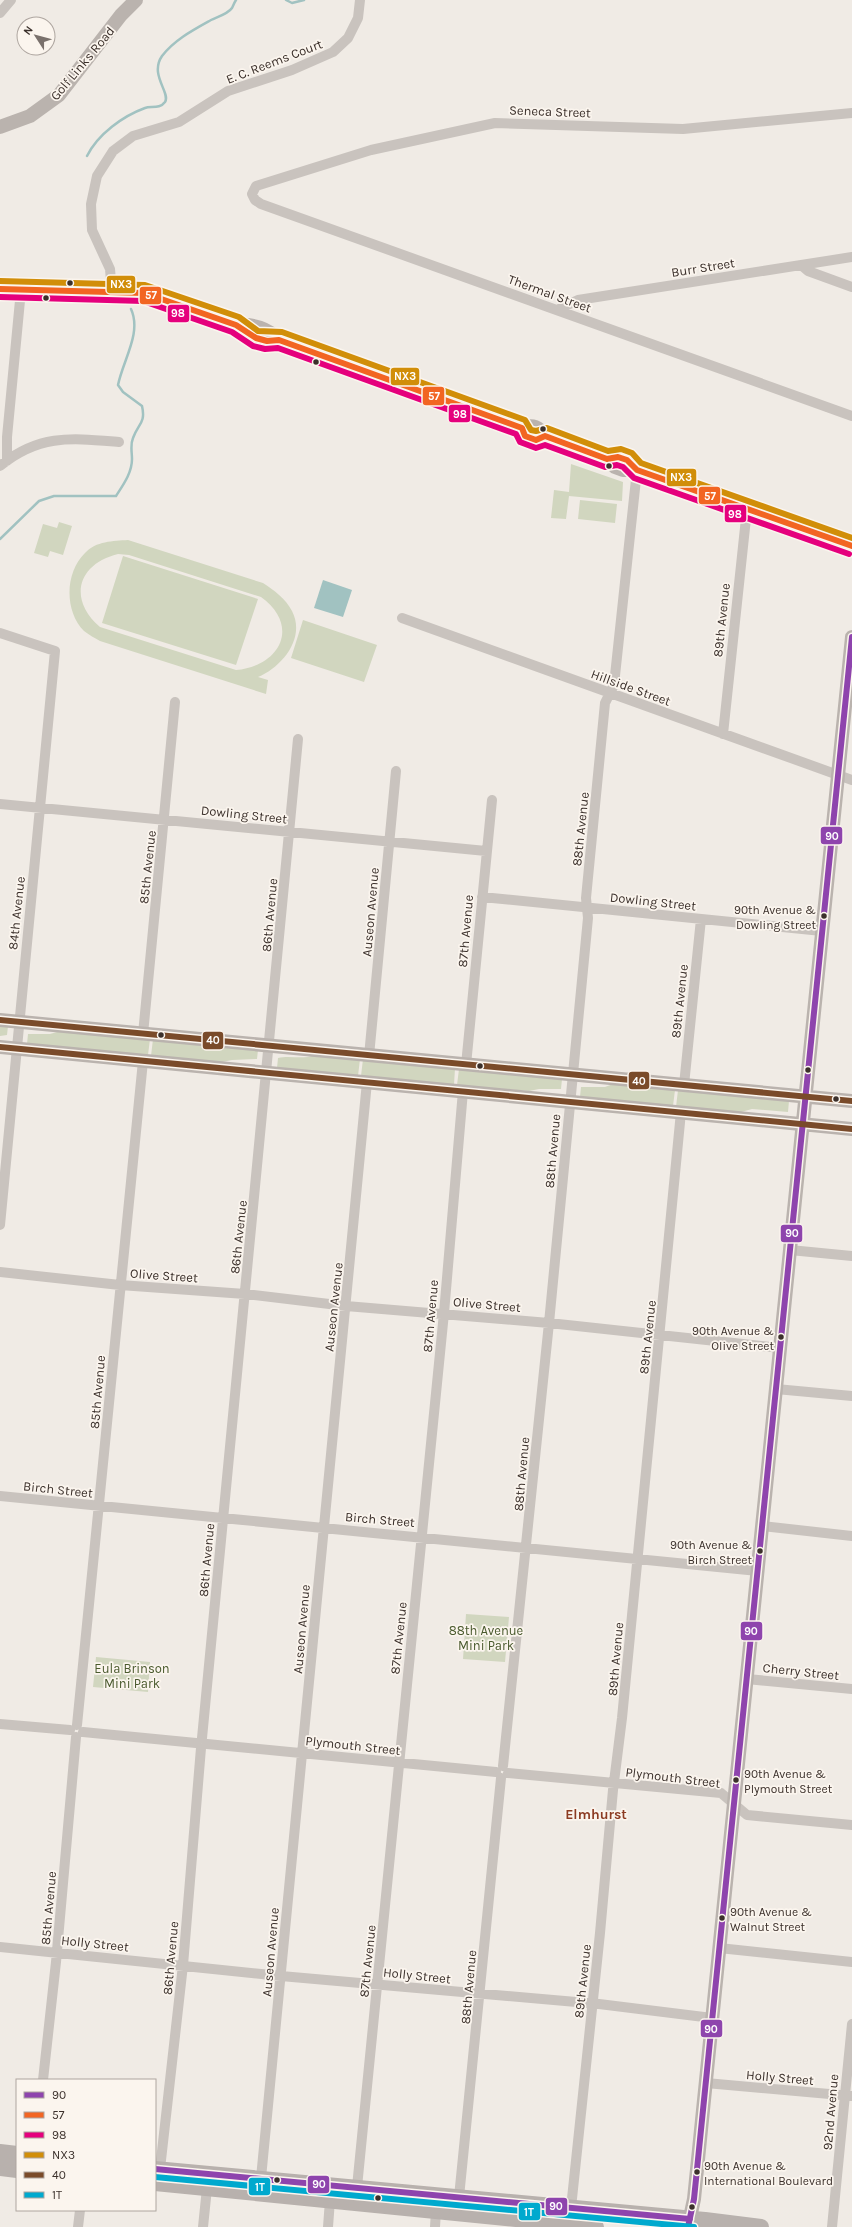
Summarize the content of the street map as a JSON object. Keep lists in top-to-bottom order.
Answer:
{
  "streets": {
    "main road": ["Golf Links Road"],
    "street": [
      "E. C. Reems Court",
      "Seneca Street",
      "Burr Street",
      "Thermal Street",
      "89th Avenue",
      "Hillside Street",
      "Dowling Street",
      "88th Avenue",
      "85th Avenue",
      "Auseon Avenue",
      "84th Avenue",
      "86th Avenue",
      "87th Avenue",
      "Olive Street",
      "Birch Street",
      "Cherry Street",
      "Plymouth Street",
      "Holly Street",
      "92nd Avenue"
    ]
  },
  "crossings": [
    ["Seneca Street", "Thermal Street"],
    ["Burr Street", "Thermal Street"],
    ["89th Avenue", "Hillside Street"],
    ["89th Avenue", "Dowling Street"],
    ["89th Avenue", "Olive Street"],
    ["89th Avenue", "Birch Street"],
    ["89th Avenue", "Plymouth Street"],
    ["89th Avenue", "Holly Street"],
    ["Hillside Street", "88th Avenue"],
    ["Dowling Street", "88th Avenue"],
    ["Dowling Street", "85th Avenue"],
    ["Dowling Street", "Auseon Avenue"],
    ["Dowling Street", "84th Avenue"],
    ["Dowling Street", "86th Avenue"],
    ["Dowling Street", "87th Avenue"],
    ["88th Avenue", "Olive Street"],
    ["88th Avenue", "Birch Street"],
    ["88th Avenue", "Plymouth Street"],
    ["88th Avenue", "Holly Street"],
    ["85th Avenue", "Olive Street"],
    ["85th Avenue", "Birch Street"],
    ["85th Avenue", "Plymouth Street"],
    ["85th Avenue", "Holly Street"],
    ["Auseon Avenue", "Olive Street"],
    ["Auseon Avenue", "Birch Street"],
    ["Auseon Avenue", "Plymouth Street"],
    ["Auseon Avenue", "Holly Street"],
    ["86th Avenue", "Olive Street"],
    ["86th Avenue", "Birch Street"],
    ["86th Avenue", "Plymouth Street"],
    ["86th Avenue", "Holly Street"],
    ["87th Avenue", "Olive Street"],
    ["87th Avenue", "Birch Street"],
    ["87th Avenue", "Plymouth Street"],
    ["87th Avenue", "Holly Street"],
    ["Holly Street", "92nd Avenue"]
  ],
  "districts": ["Elmhurst"],
  "parks": ["88th Avenue Mini Park", "Eula Brinson Mini Park"],
  "places": [
    "90th Avenue & Dowling Street",
    "90th Avenue & Olive Street",
    "90th Avenue & Birch Street",
    "90th Avenue & Plymouth Street",
    "90th Avenue & Walnut Street",
    "90th Avenue & International Boulevard"
  ],
  "lines": [
    "transit line NX3",
    "transit line 57",
    "transit line 98",
    "transit line 90",
    "transit line 40",
    "transit line 1T"
  ],
  "legend": [
    "90",
    "57",
    "98",
    "NX3",
    "40",
    "1T"
  ],
  "north": "top left"
}
